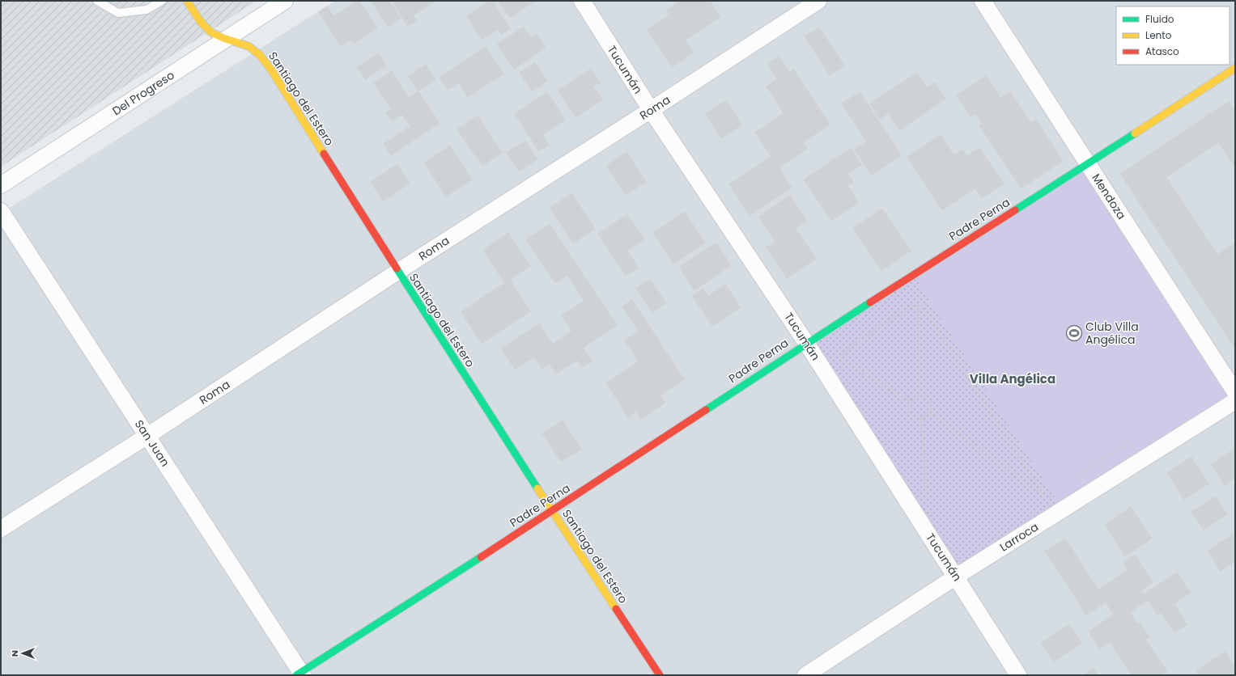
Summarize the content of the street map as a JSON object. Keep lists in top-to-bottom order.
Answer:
{
  "streets": {
    "street": [
      "Tucumán",
      "Del Progreso",
      "Santiago del Estero",
      "Roma",
      "Mendoza",
      "Padre Perna",
      "San Juan",
      "Larroca"
    ]
  },
  "crossings": [
    ["Tucumán", "Roma"],
    ["Tucumán", "Padre Perna"],
    ["Tucumán", "Larroca"],
    ["Del Progreso", "Santiago del Estero"],
    ["Santiago del Estero", "Roma"],
    ["Santiago del Estero", "Padre Perna"],
    ["Roma", "San Juan"],
    ["Mendoza", "Padre Perna"],
    ["Padre Perna", "San Juan"]
  ],
  "districts": ["Villa Angélica"],
  "places": {
    "sports": ["Club Villa Angélica"]
  },
  "legend": ["Fluido", "Lento", "Atasco"],
  "north": "left"
}
